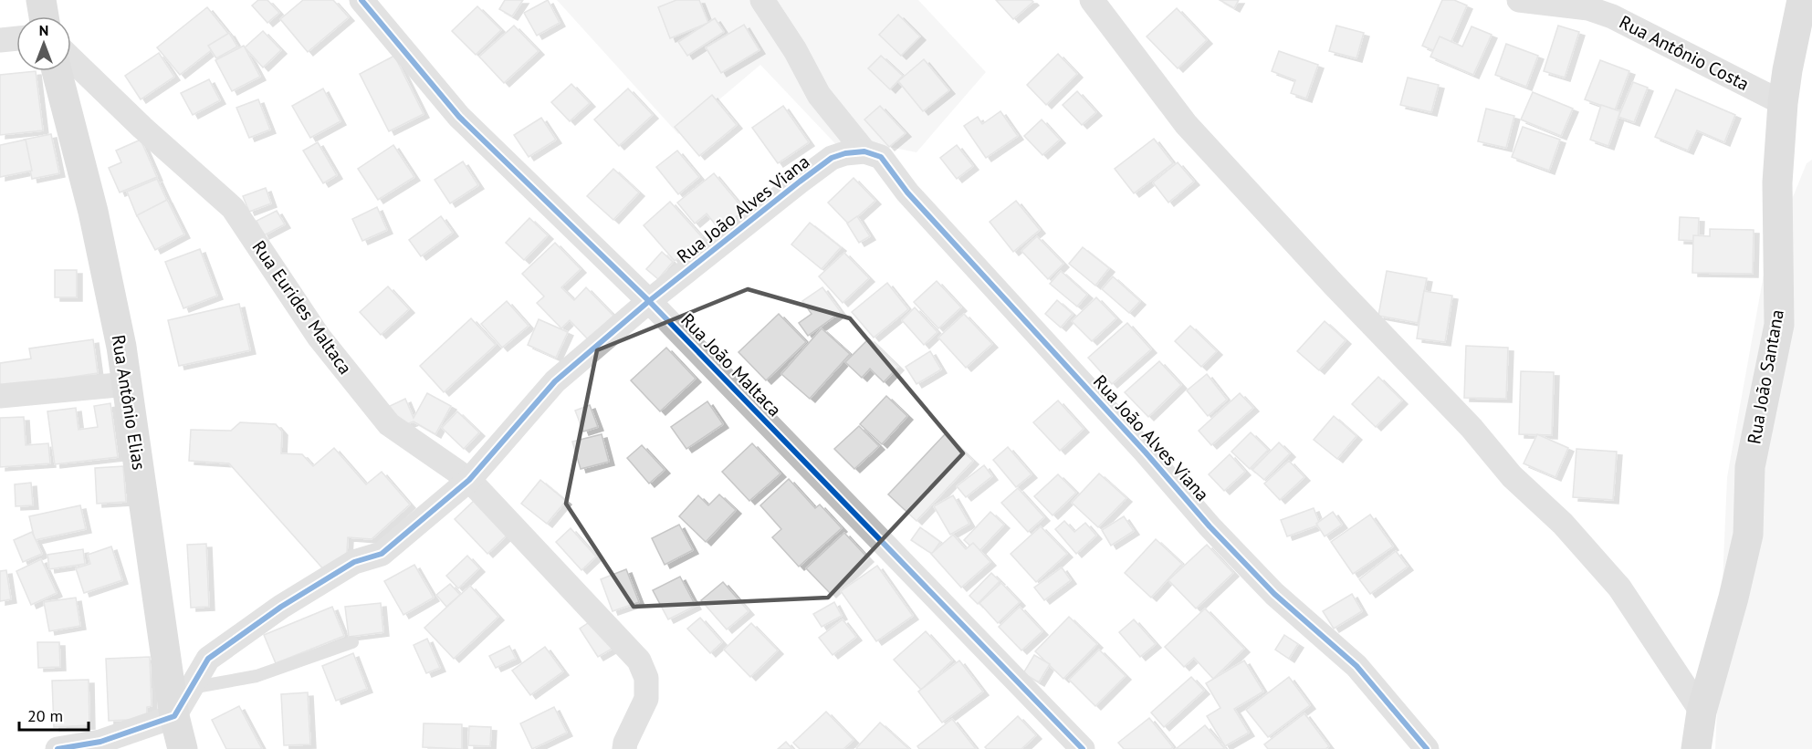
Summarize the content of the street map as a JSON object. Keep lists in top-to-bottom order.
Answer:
{
  "streets": {
    "street": [
      "Rua Antônio Costa",
      "Rua João Alves Viana",
      "Rua Eurides Maltaca",
      "Rua João Maltaca",
      "Rua João Santana",
      "Rua Antônio Elias"
    ]
  },
  "crossings": [
    ["Rua Antônio Costa", "Rua João Santana"],
    ["Rua João Alves Viana", "Rua Eurides Maltaca"],
    ["Rua João Alves Viana", "Rua João Maltaca"],
    ["Rua João Alves Viana", "Rua Antônio Elias"]
  ],
  "scale_bar": "20 m",
  "north": "top"
}
